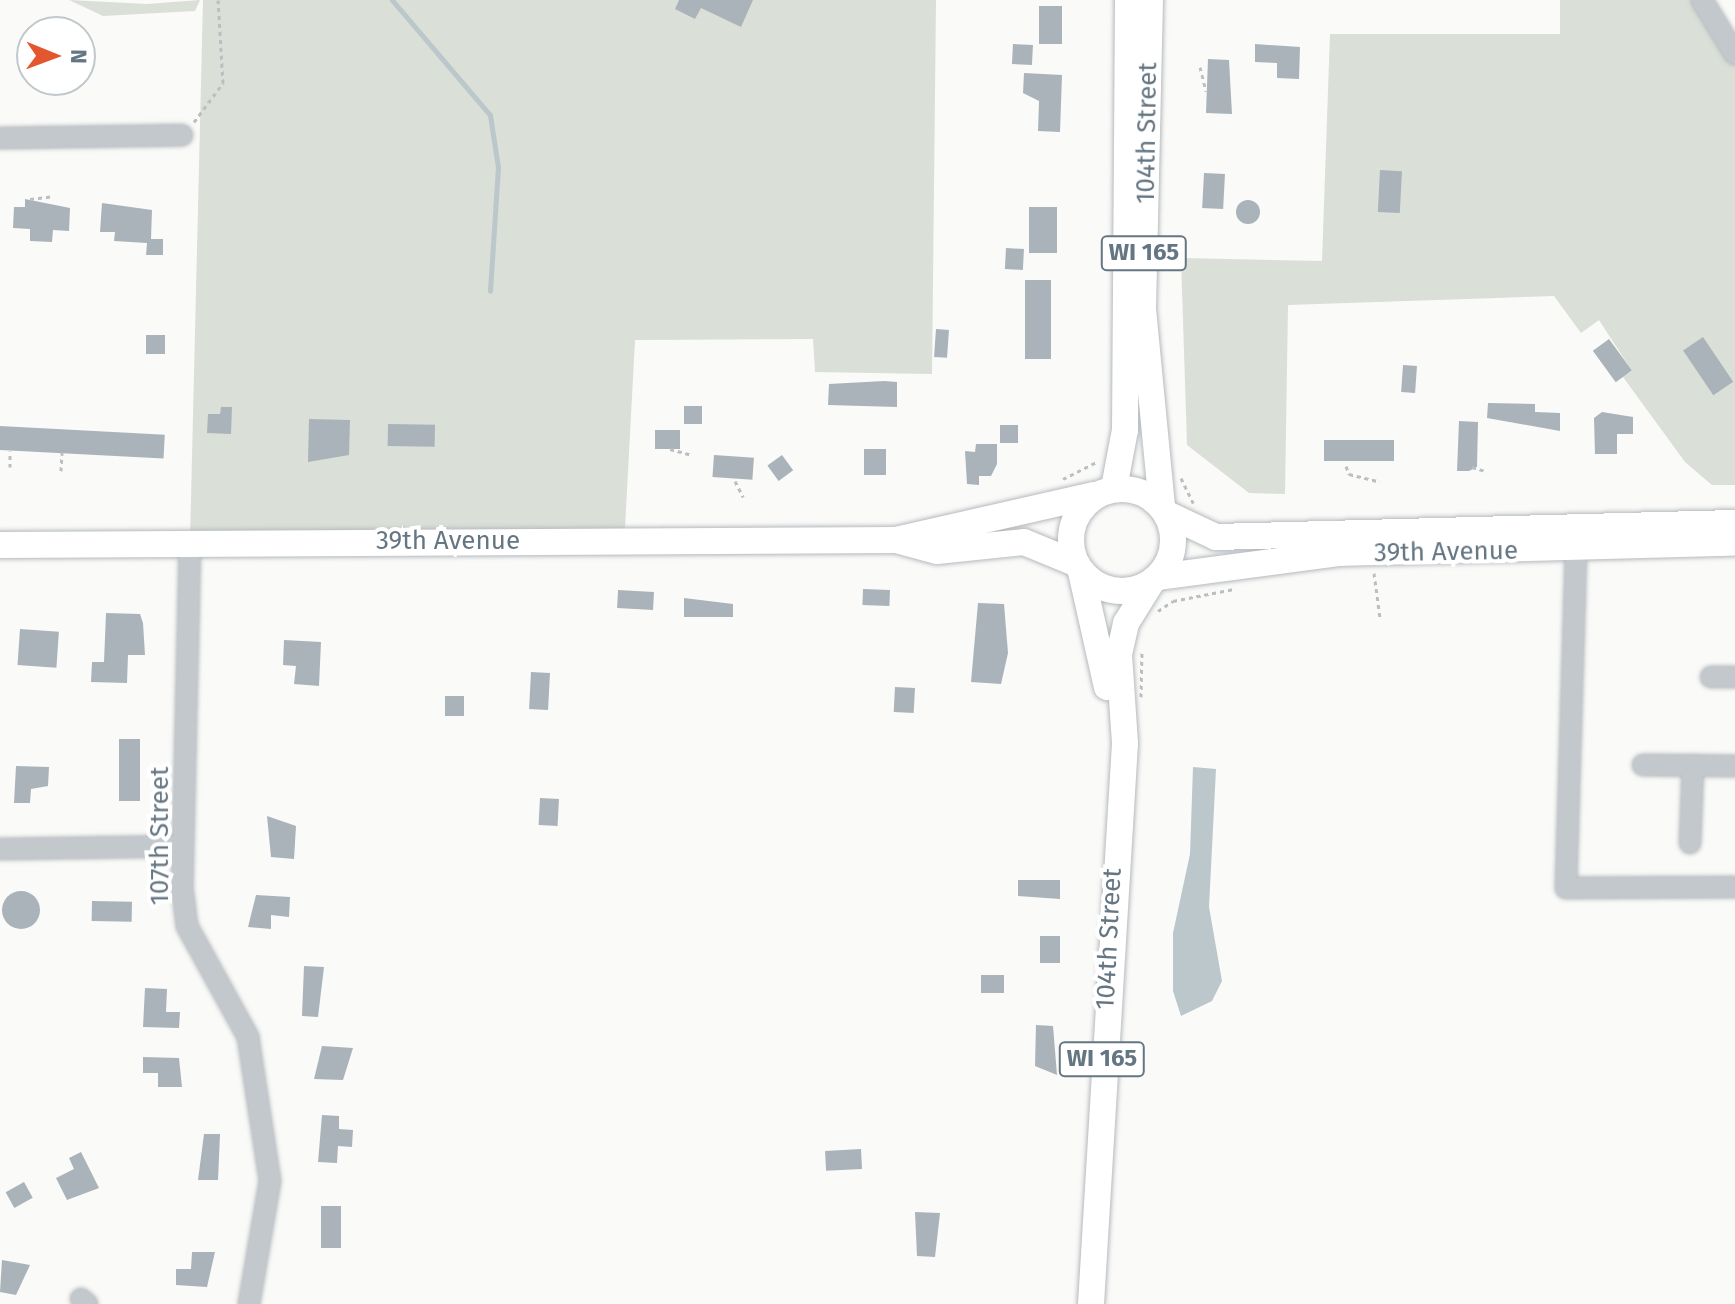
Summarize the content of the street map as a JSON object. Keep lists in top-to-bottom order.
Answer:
{
  "streets": {
    "main road": ["104th Street", "WI 165", "39th Avenue"],
    "street": ["107th Street"]
  },
  "crossings": [
    ["104th Street", "WI 165"],
    ["104th Street", "39th Avenue"],
    ["WI 165", "39th Avenue"],
    ["39th Avenue", "107th Street"]
  ],
  "north": "right"
}
